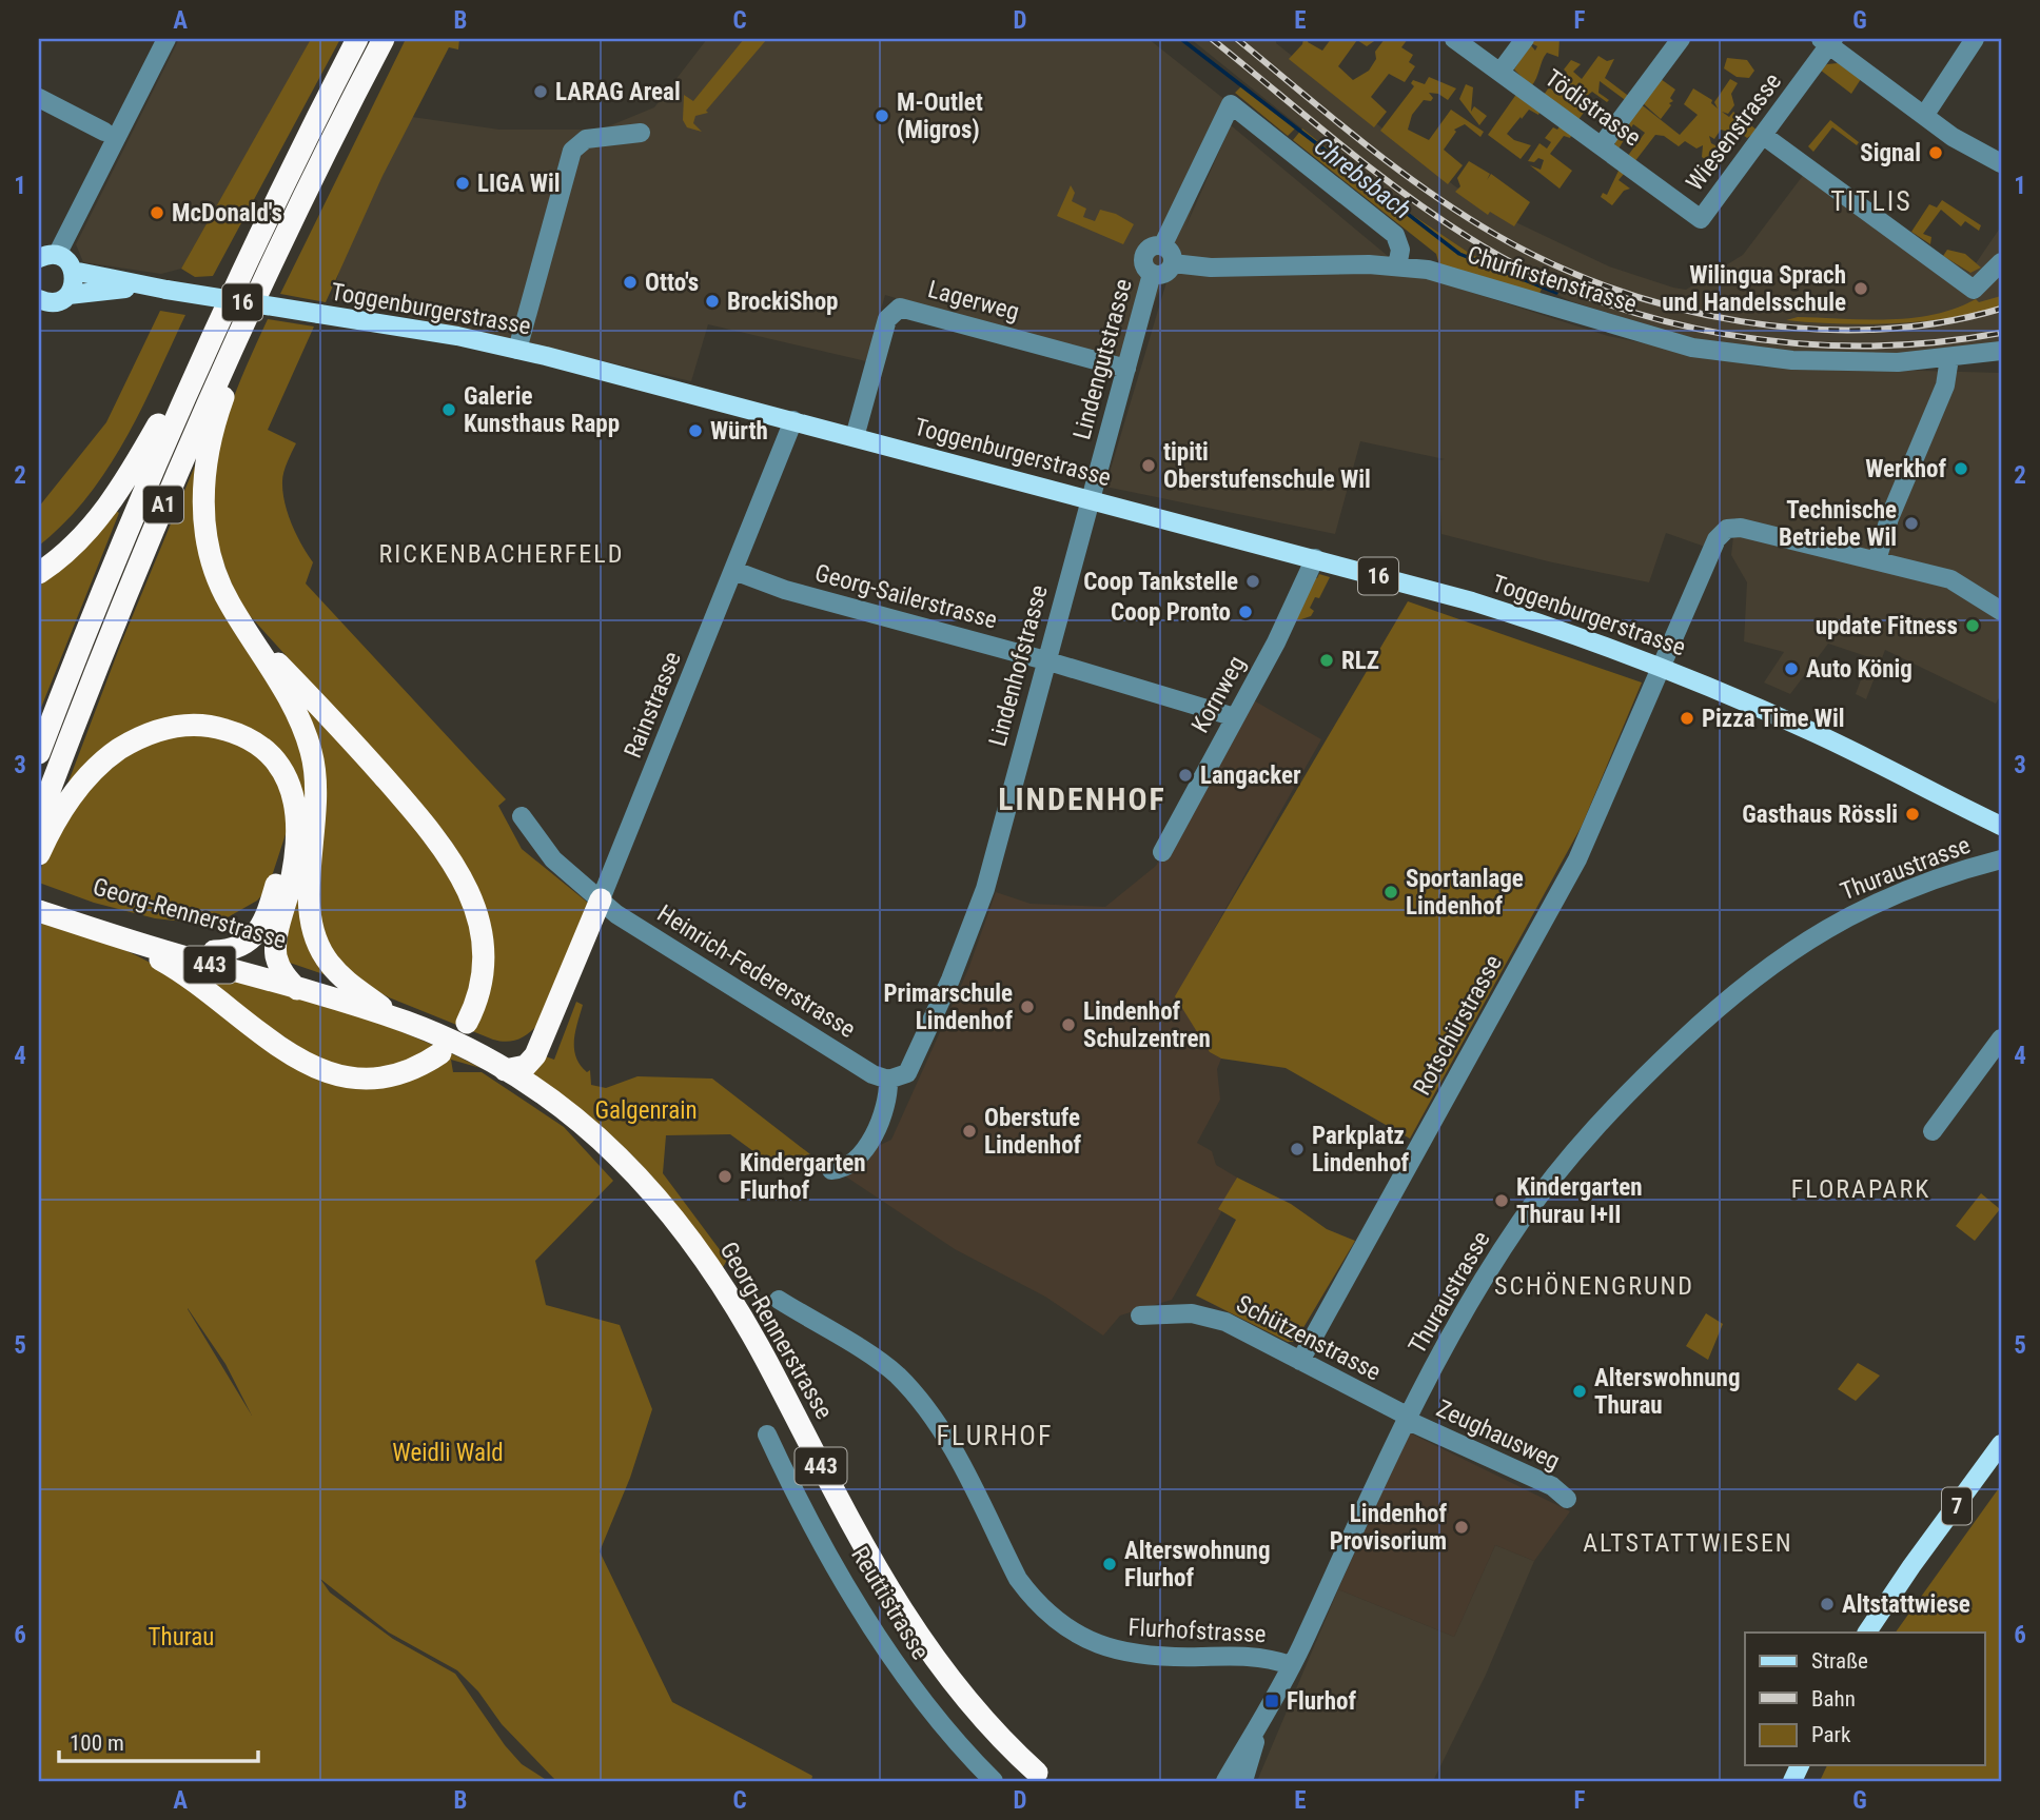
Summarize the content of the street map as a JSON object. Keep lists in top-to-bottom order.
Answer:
{
  "streets": {
    "highway": ["A1", "Georg-Rennerstrasse", "443"],
    "main road": ["16", "Toggenburgerstrasse", "7"],
    "street": [
      "Tödistrasse",
      "Wiesenstrasse",
      "Churfirstenstrasse",
      "Lagerweg",
      "Lindengutstrasse",
      "Georg-Sailerstrasse",
      "Lindenhofstrasse",
      "Kornweg",
      "Rainstrasse",
      "Thuraustrasse",
      "Heinrich-Federerstrasse",
      "Rotschürstrasse",
      "Schützenstrasse",
      "Zeughausweg",
      "Reuttistrasse",
      "Flurhofstrasse"
    ]
  },
  "crossings": [
    ["Tödistrasse", "Wiesenstrasse"],
    ["Churfirstenstrasse", "Lindengutstrasse"],
    ["Lagerweg", "Toggenburgerstrasse"],
    ["Lagerweg", "Lindengutstrasse"],
    ["16", "Toggenburgerstrasse"],
    ["Toggenburgerstrasse", "Lindengutstrasse"],
    ["Toggenburgerstrasse", "Lindenhofstrasse"],
    ["Toggenburgerstrasse", "Kornweg"],
    ["Toggenburgerstrasse", "Rainstrasse"],
    ["Toggenburgerstrasse", "Rotschürstrasse"],
    ["Lindengutstrasse", "Lindenhofstrasse"],
    ["Georg-Sailerstrasse", "Lindenhofstrasse"],
    ["Georg-Sailerstrasse", "Kornweg"],
    ["Georg-Sailerstrasse", "Rainstrasse"],
    ["Lindenhofstrasse", "Heinrich-Federerstrasse"],
    ["Rainstrasse", "Heinrich-Federerstrasse"],
    ["Thuraustrasse", "Schützenstrasse"],
    ["Thuraustrasse", "Zeughausweg"],
    ["Thuraustrasse", "Flurhofstrasse"],
    ["Rotschürstrasse", "Schützenstrasse"],
    ["Schützenstrasse", "Zeughausweg"]
  ],
  "districts": [
    "TITLIS",
    "RICKENBACHERFELD",
    "LINDENHOF",
    "FLORAPARK",
    "SCHÖNENGRUND",
    "FLURHOF",
    "ALTSTATTWIESEN"
  ],
  "water": ["Chrebsbach"],
  "parks": ["Galgenrain", "Weidli Wald", "Thurau"],
  "places": {
    "other": [
      "LARAG Areal",
      "M-Outlet (Migros)",
      "Signal",
      "LIGA Wil",
      "McDonald's",
      "Otto's",
      "Wilingua Sprach und Handelsschule",
      "BrockiShop",
      "Galerie Kunsthaus Rapp",
      "Würth",
      "tipiti Oberstufenschule Wil",
      "Werkhof",
      "Technische Betriebe Wil",
      "Coop Tankstelle",
      "Coop Pronto",
      "update Fitness",
      "RLZ",
      "Auto König",
      "Pizza Time Wil",
      "Langacker",
      "Gasthaus Rössli",
      "Sportanlage Lindenhof",
      "Primarschule Lindenhof",
      "Lindenhof Schulzentren",
      "Oberstufe Lindenhof",
      "Parkplatz Lindenhof",
      "Kindergarten Flurhof",
      "Kindergarten Thurau I+II",
      "Alterswohnung Thurau",
      "Lindenhof Provisorium",
      "Alterswohnung Flurhof",
      "Altstattwiese"
    ],
    "transit": ["Flurhof"]
  },
  "legend": ["Straße", "Bahn", "Park"],
  "scale_bar": "100 m",
  "grid": {
    "columns": [
      "A",
      "B",
      "C",
      "D",
      "E",
      "F",
      "G"
    ],
    "rows": [
      "1",
      "2",
      "3",
      "4",
      "5",
      "6"
    ]
  }
}
